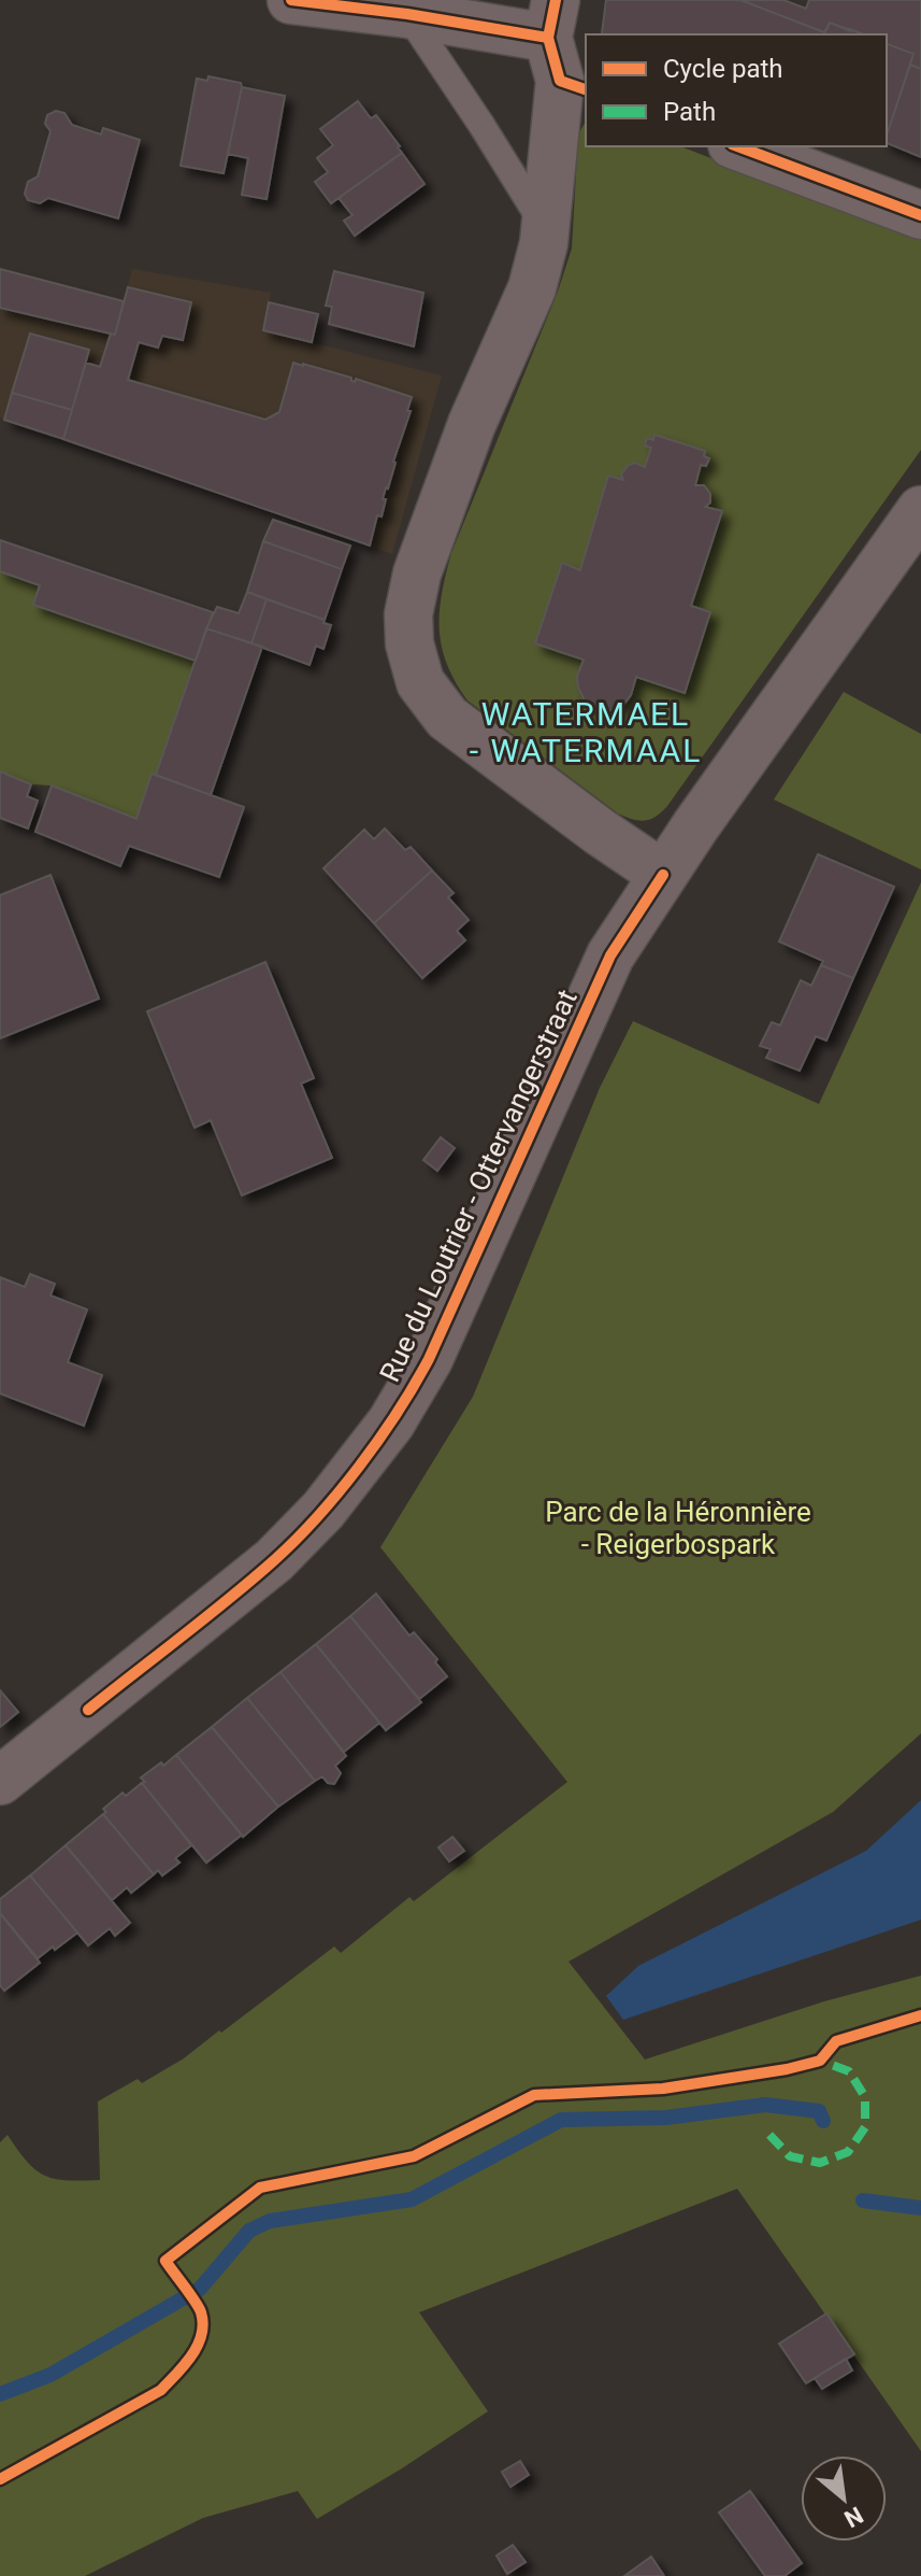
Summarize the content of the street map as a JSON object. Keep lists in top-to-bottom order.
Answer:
{
  "streets": {
    "street": ["Rue du Loutrier - Ottervangerstraat"]
  },
  "districts": ["WATERMAEL - WATERMAAL"],
  "parks": ["Parc de la Héronnière - Reigerbospark"],
  "legend": ["Cycle path", "Path"],
  "north": "bottom right"
}
